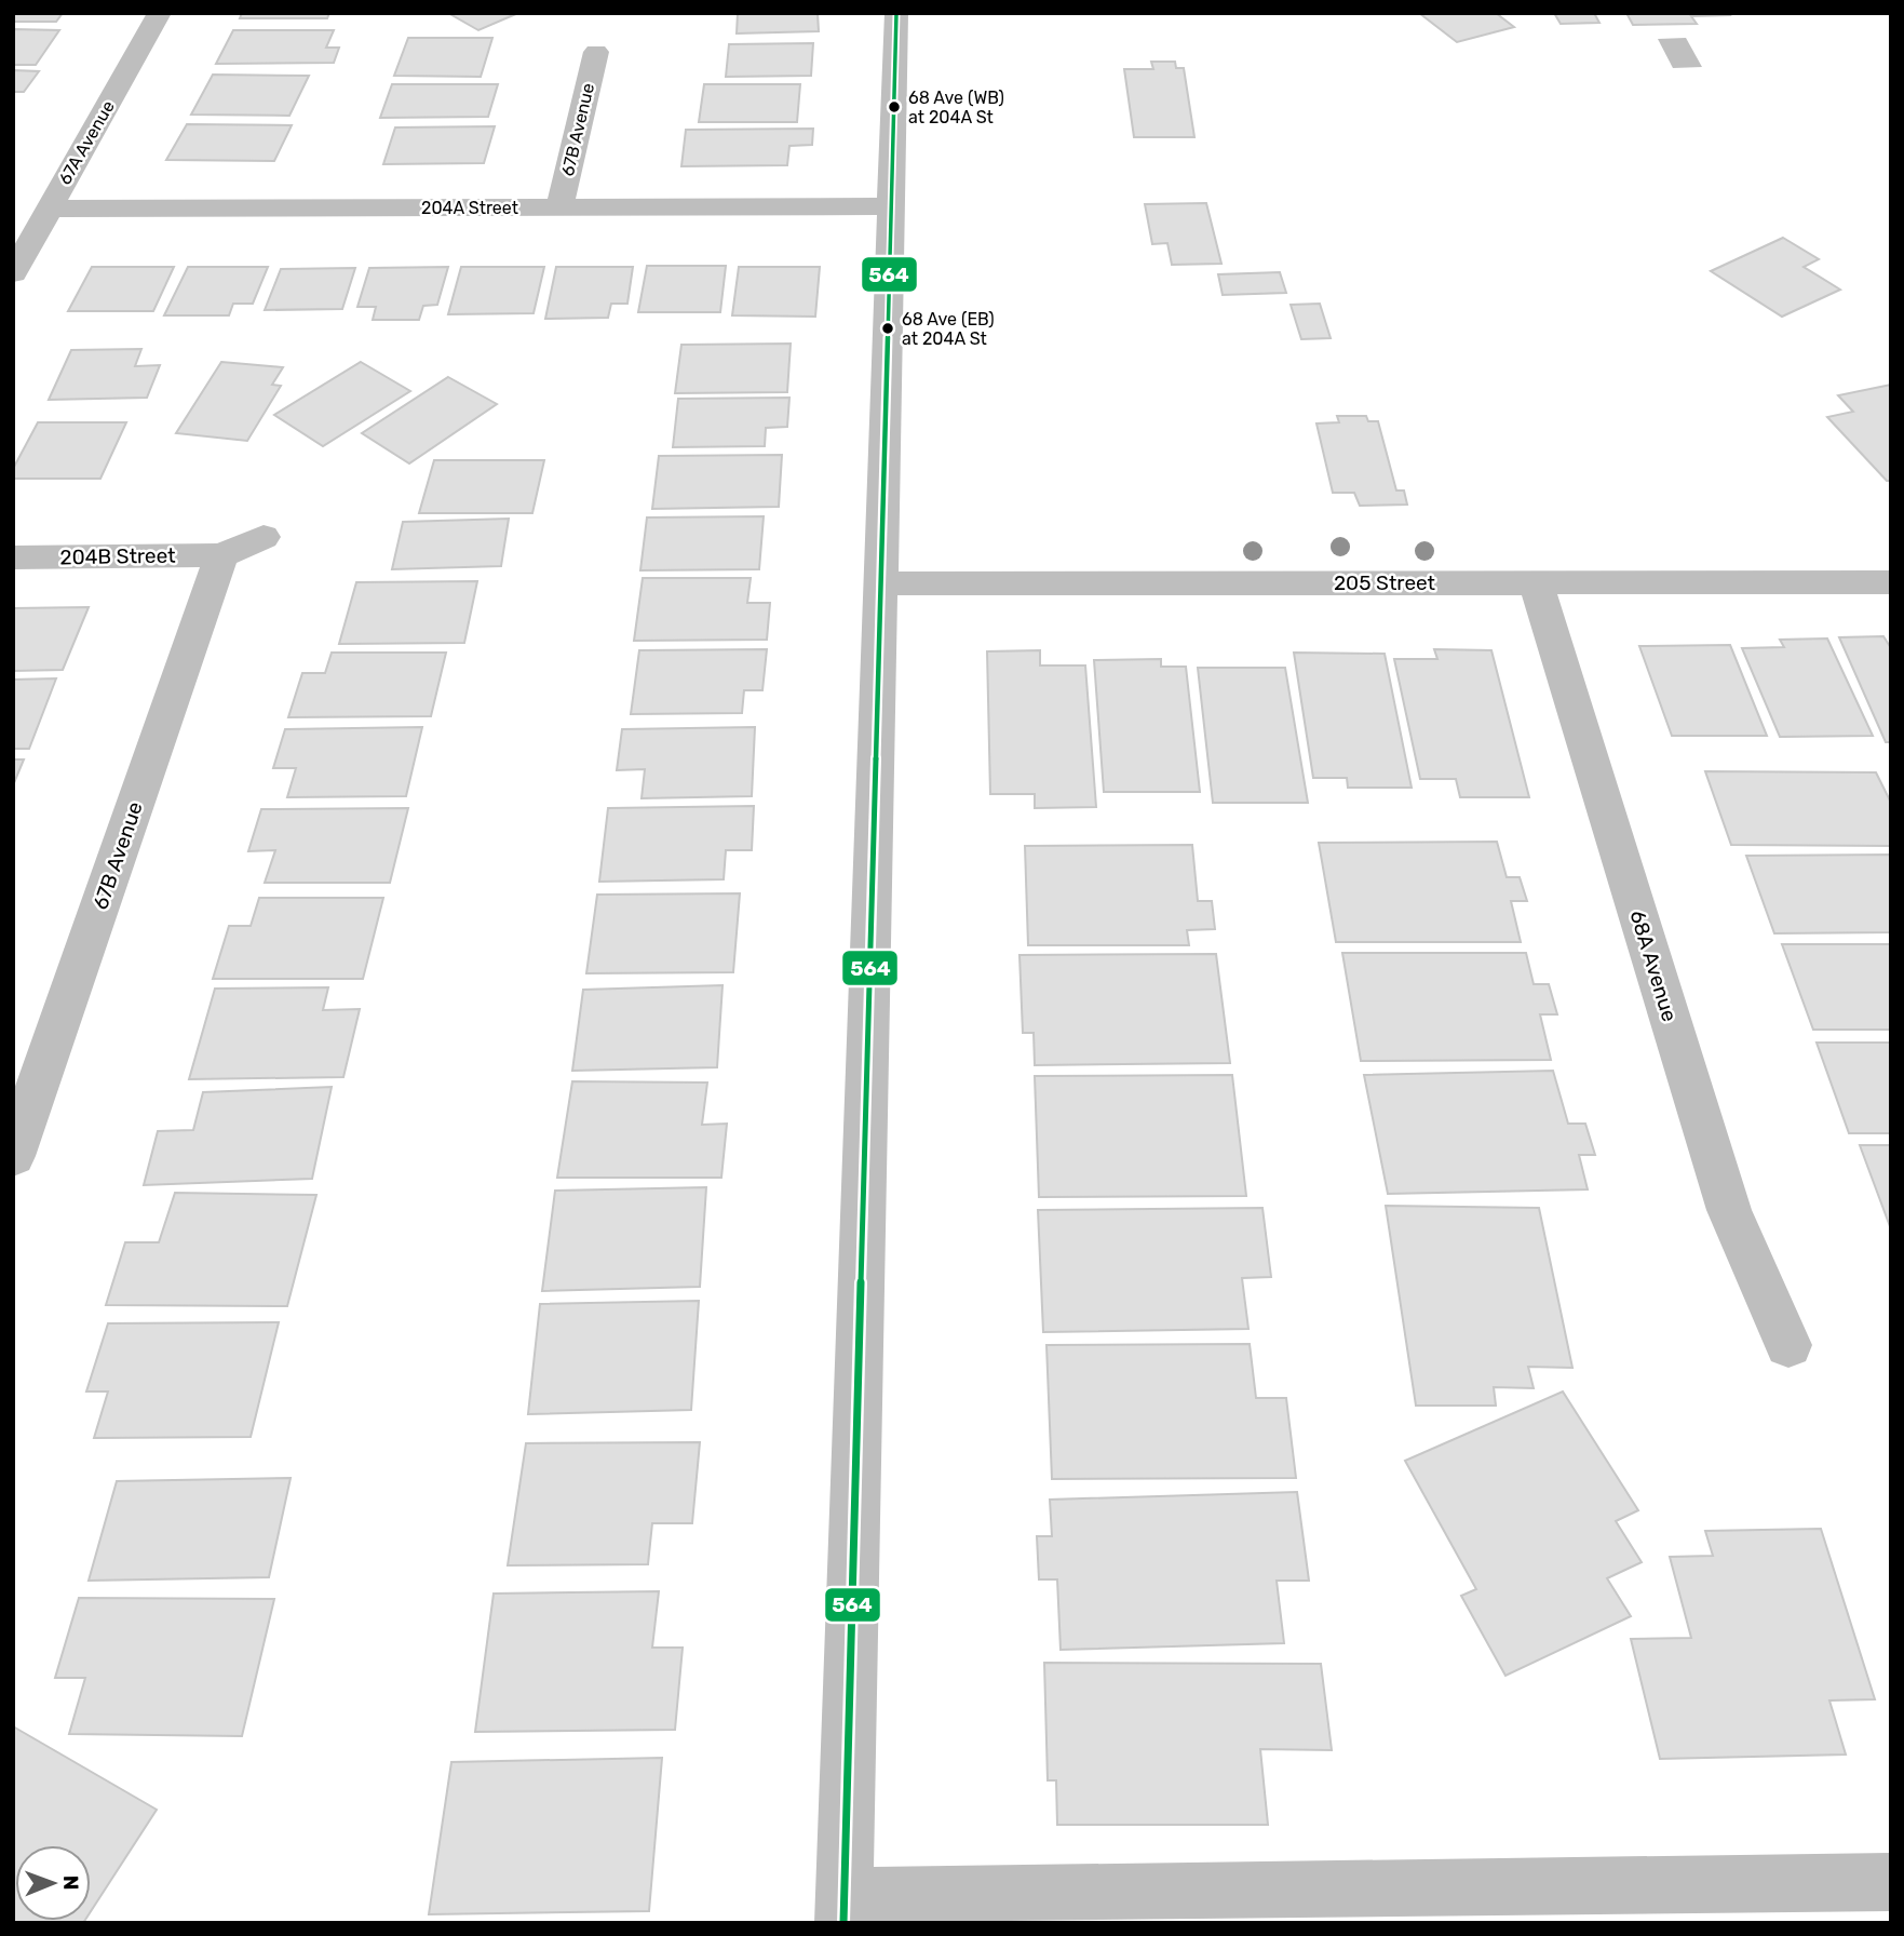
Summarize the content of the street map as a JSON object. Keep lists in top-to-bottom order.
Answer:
{
  "streets": {
    "street": [
      "67B Avenue",
      "67A Avenue",
      "204A Street",
      "204B Street",
      "205 Street",
      "68A Avenue"
    ]
  },
  "crossings": [
    ["67B Avenue", "204A Street"],
    ["67B Avenue", "204B Street"],
    ["67A Avenue", "204A Street"],
    ["205 Street", "68A Avenue"]
  ],
  "places": ["68 Ave (WB) at 204A St", "68 Ave (EB) at 204A St"],
  "lines": ["transit line 564"],
  "north": "right"
}
